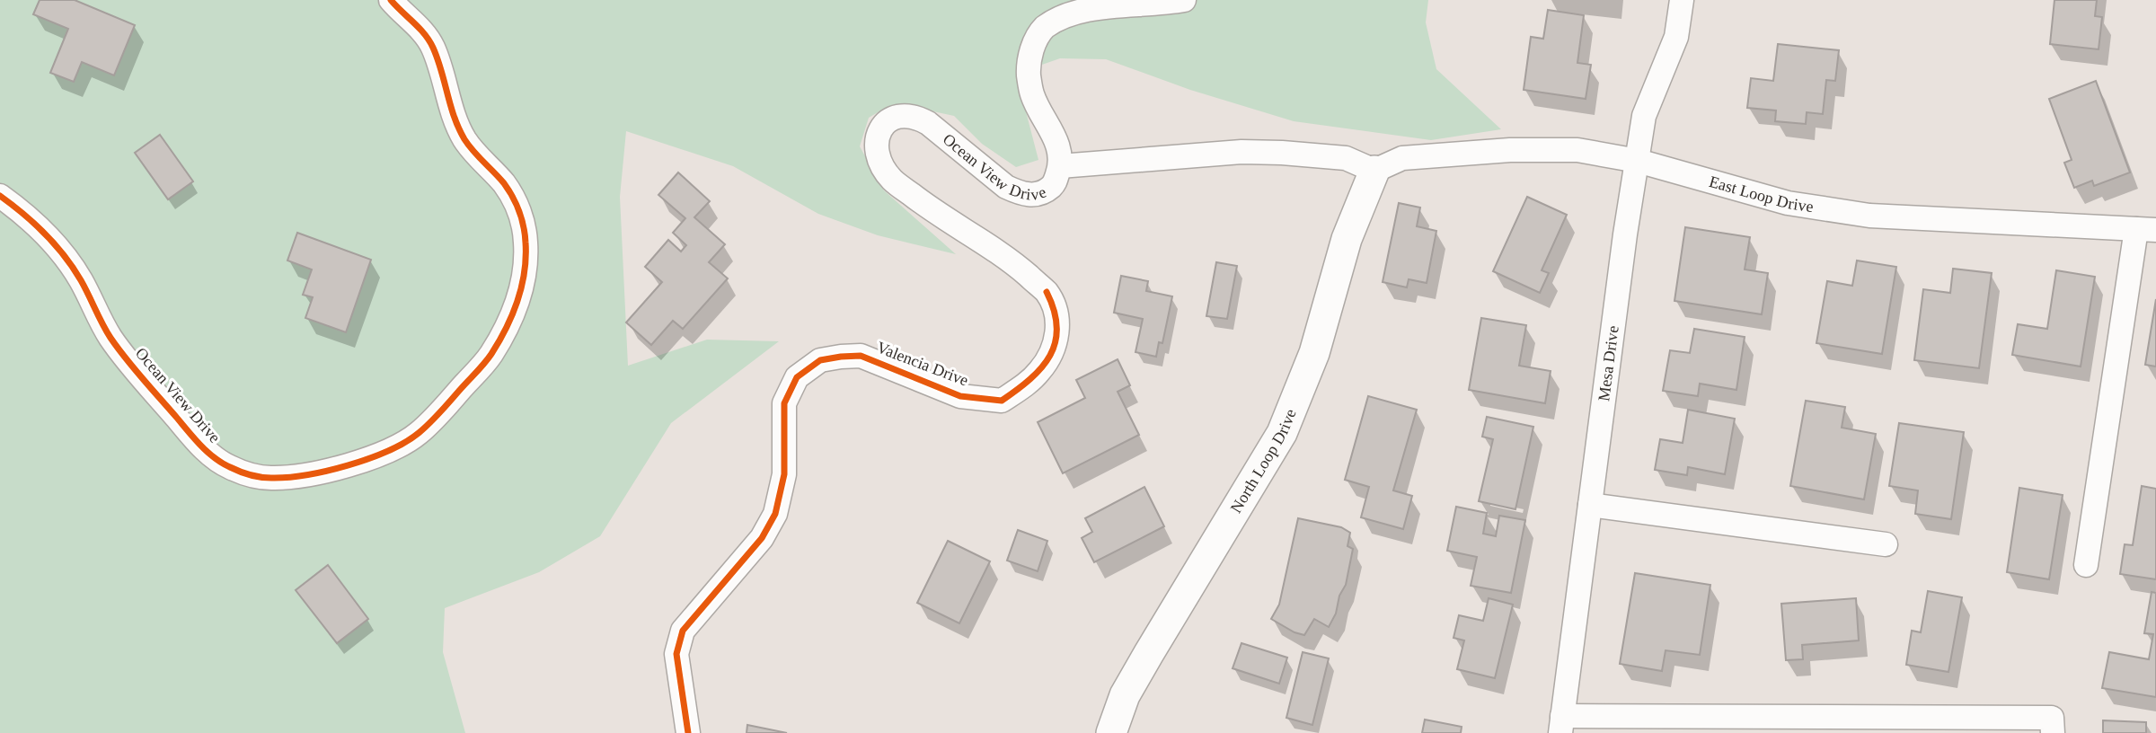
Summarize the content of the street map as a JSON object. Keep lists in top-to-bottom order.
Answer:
{
  "streets": {
    "street": [
      "Ocean View Drive",
      "East Loop Drive",
      "Valencia Drive",
      "Mesa Drive",
      "North Loop Drive"
    ]
  },
  "crossings": [
    ["Ocean View Drive", "Valencia Drive"],
    ["East Loop Drive", "Mesa Drive"],
    ["East Loop Drive", "North Loop Drive"]
  ]
}
